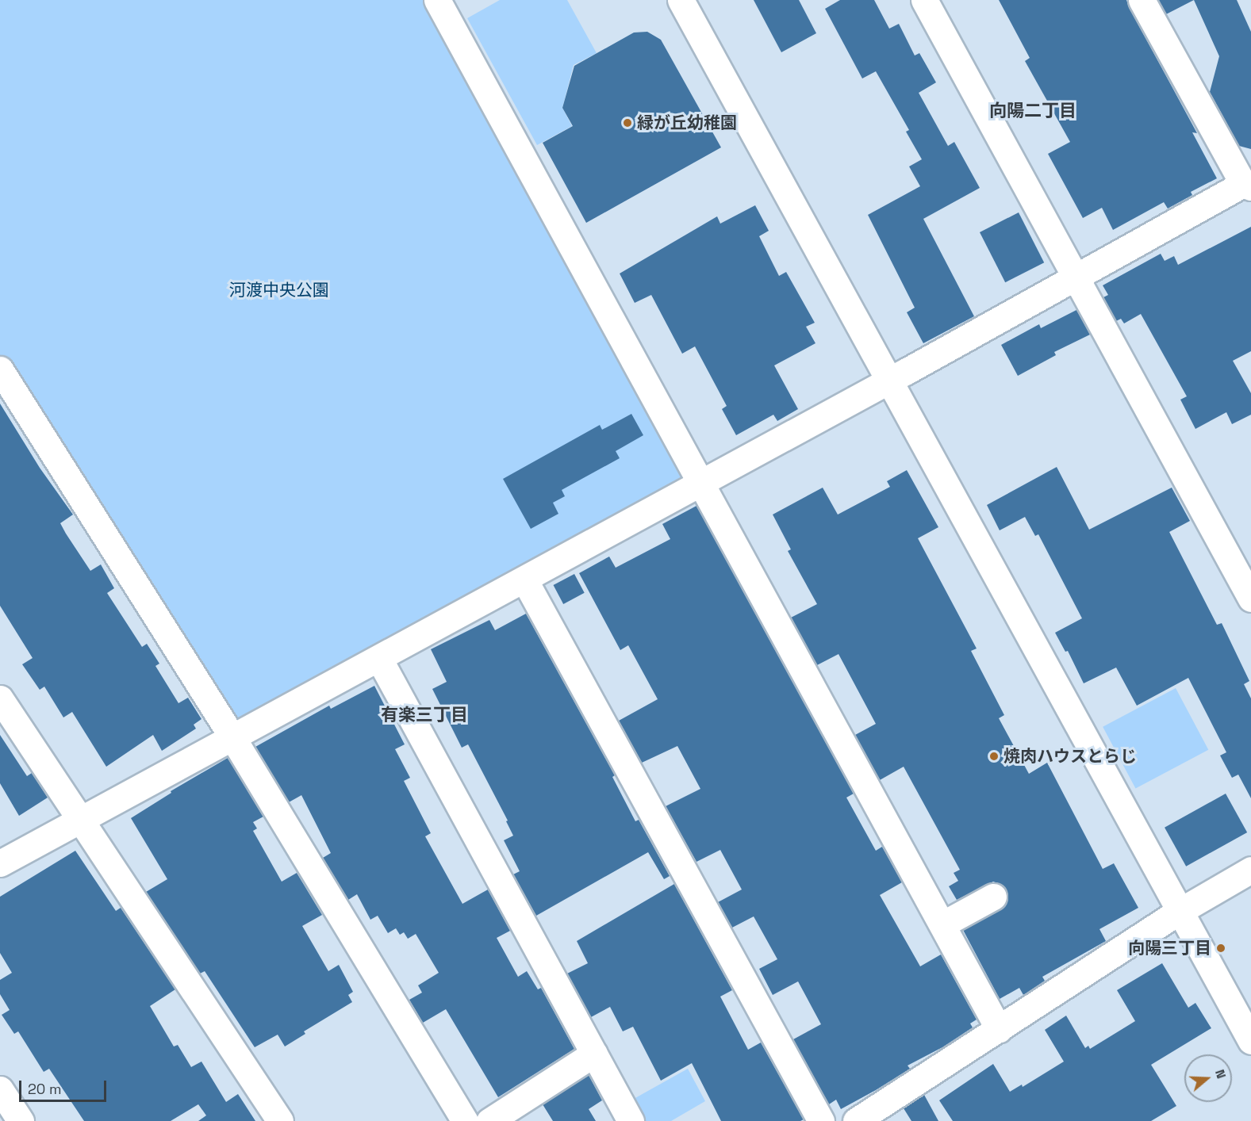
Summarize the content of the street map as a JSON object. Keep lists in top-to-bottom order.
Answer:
{
  "districts": ["向陽二丁目", "有楽三丁目"],
  "parks": ["河渡中央公園"],
  "places": ["緑が丘幼稚園", "焼肉ハウスとらじ", "向陽三丁目"],
  "scale_bar": "20 m",
  "north": "right"
}
